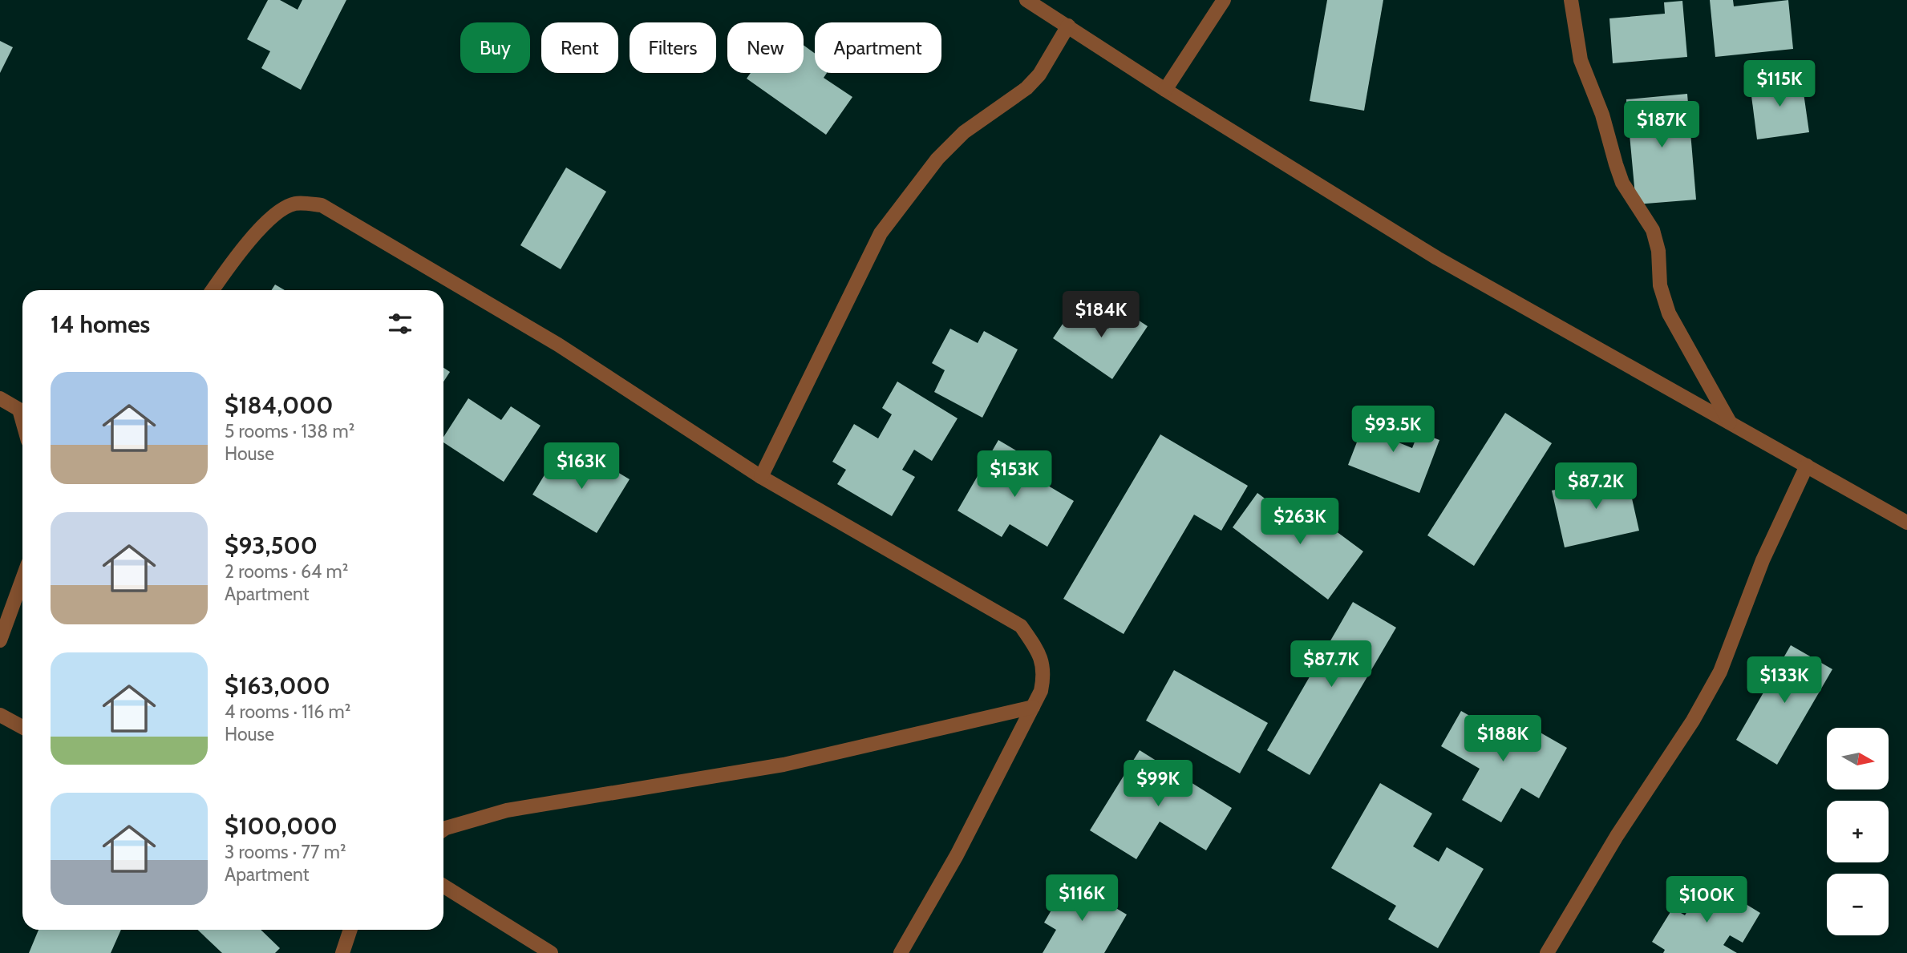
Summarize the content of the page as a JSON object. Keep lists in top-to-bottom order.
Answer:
{
  "north": "right",
  "page": {
    "chip": [
      "Buy",
      "Rent",
      "Filters",
      "New",
      "Apartment"
    ],
    "price": [
      "$115K",
      "$187K",
      "$184K",
      "$93.5K",
      "$163K",
      "$153K",
      "$87.2K",
      "$263K",
      "$87.7K",
      "$133K",
      "$188K",
      "$99K",
      "$116K",
      "$100K"
    ],
    "heading": "14 homes",
    "list": [
      {
        "name": "$184,000",
        "note": "5 rooms · 138 m² · House"
      },
      {
        "name": "$93,500",
        "note": "2 rooms · 64 m² · Apartment"
      },
      {
        "name": "$163,000",
        "note": "4 rooms · 116 m² · House"
      },
      {
        "name": "$100,000",
        "note": "3 rooms · 77 m² · Apartment"
      }
    ],
    "map_buttons": ["+", "−"]
  }
}
